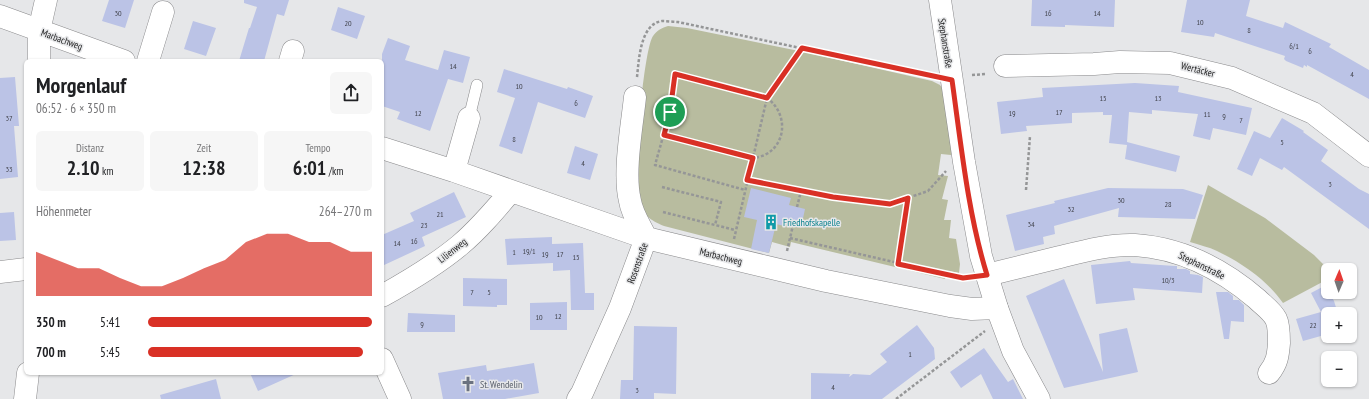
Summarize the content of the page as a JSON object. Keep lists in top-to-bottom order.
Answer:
{
  "streets": {
    "street": [
      "Marbachweg",
      "Stephanstraße",
      "Wertäcker",
      "Lilienweg",
      "Rosenstraße"
    ]
  },
  "crossings": [
    ["Marbachweg", "Stephanstraße"],
    ["Marbachweg", "Lilienweg"],
    ["Marbachweg", "Rosenstraße"]
  ],
  "places": {
    "building": ["Friedhofskapelle"],
    "church": ["St. Wendelin"]
  },
  "house_numbers": [
    "30",
    "16",
    "14",
    "10",
    "20",
    "8",
    "6/1",
    "6",
    "14",
    "4",
    "10",
    "15",
    "13",
    "6",
    "17",
    "12",
    "19",
    "11",
    "9",
    "37",
    "7",
    "8",
    "5",
    "4",
    "33",
    "3",
    "30",
    "28",
    "32",
    "21",
    "34",
    "23",
    "16",
    "14",
    "19/1",
    "1",
    "19",
    "17",
    "15",
    "10/3",
    "7",
    "5",
    "12",
    "10",
    "9",
    "22",
    "1",
    "4",
    "3"
  ],
  "north": "top",
  "page": {
    "heading": ["Morgenlauf", "06:52 · 6 × 350 m"],
    "stats": [
      ["Distanz", "2.10 km"],
      ["Zeit", "12:38"],
      ["Tempo", "6:01 /km"]
    ],
    "chart": ["Höhenmeter", "264–270 m"],
    "map_buttons": ["+", "−"],
    "list": [
      {
        "name": "350 m",
        "note": "5:41"
      },
      {
        "name": "700 m",
        "note": "5:45"
      }
    ]
  }
}
